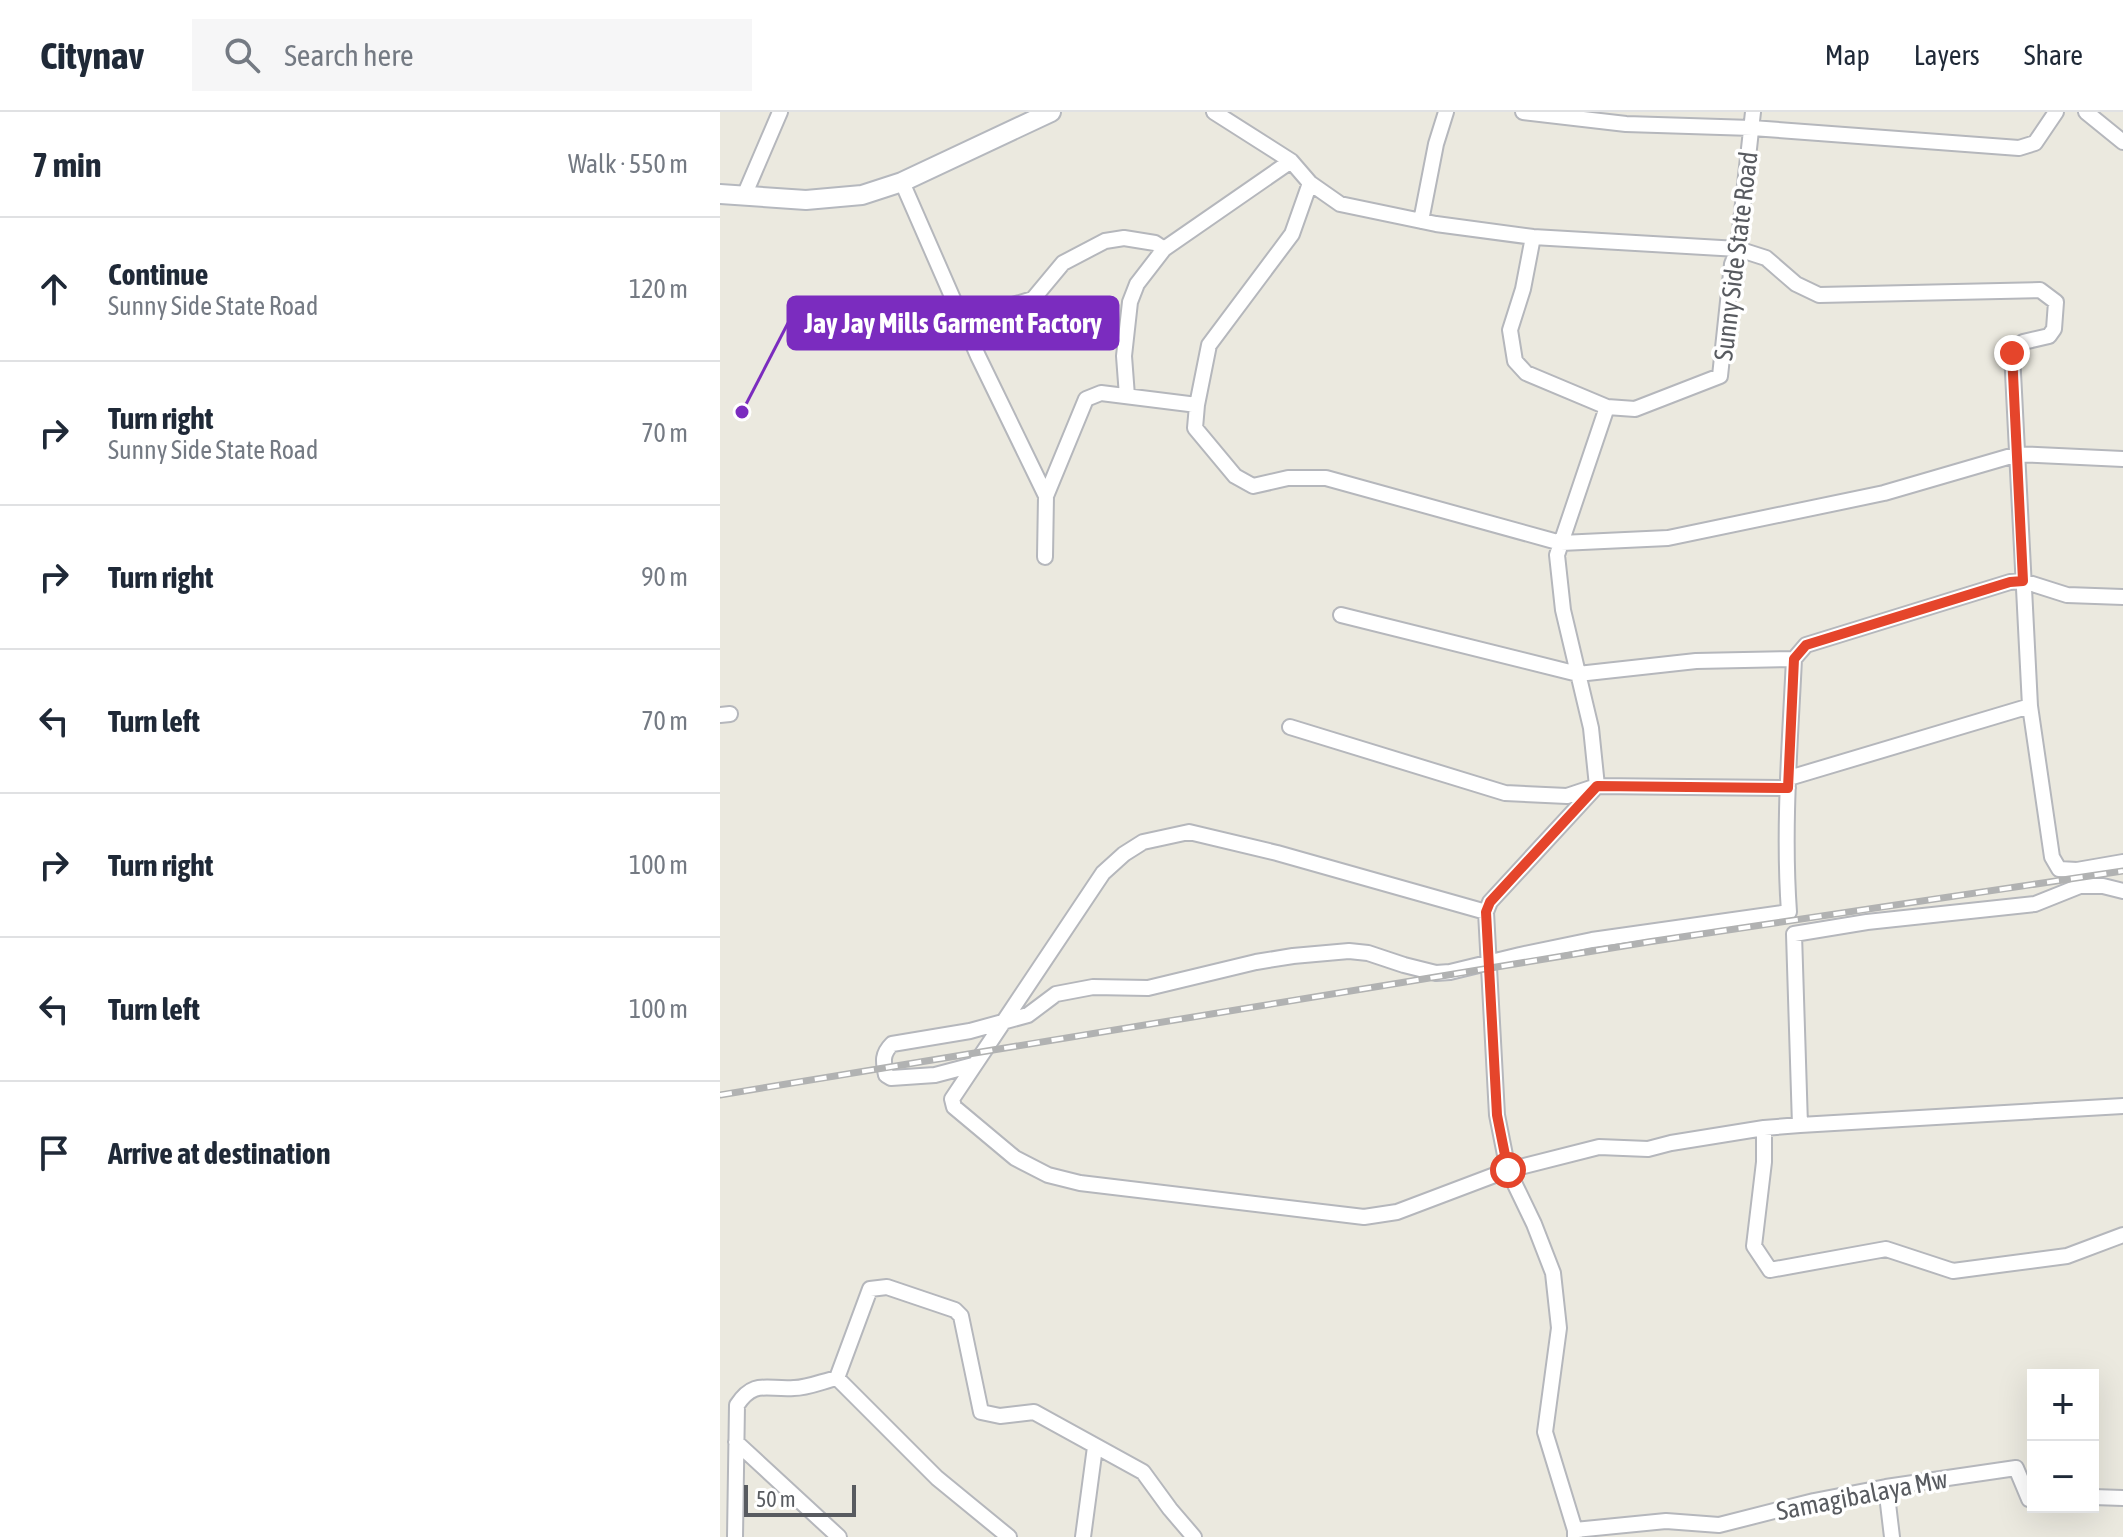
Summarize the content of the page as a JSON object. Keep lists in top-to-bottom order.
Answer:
{
  "streets": {
    "street": ["Sunny Side State Road", "Samagibalaya Mw"]
  },
  "places": ["Jay Jay Mills Garment Factory"],
  "scale_bar": "50 m",
  "page": {
    "header": "Citynav",
    "search": "Search here",
    "nav": ["Map", "Layers", "Share"],
    "heading": ["7 min", "Walk · 550 m"],
    "list": [
      ["Continue", "Sunny Side State Road", "120 m"],
      ["Turn right", "Sunny Side State Road", "70 m"],
      ["Turn right", "90 m"],
      ["Turn left", "70 m"],
      ["Turn right", "100 m"],
      ["Turn left", "100 m"],
      "Arrive at destination"
    ],
    "map_buttons": ["+", "−"],
    "scale": "50 m"
  }
}
